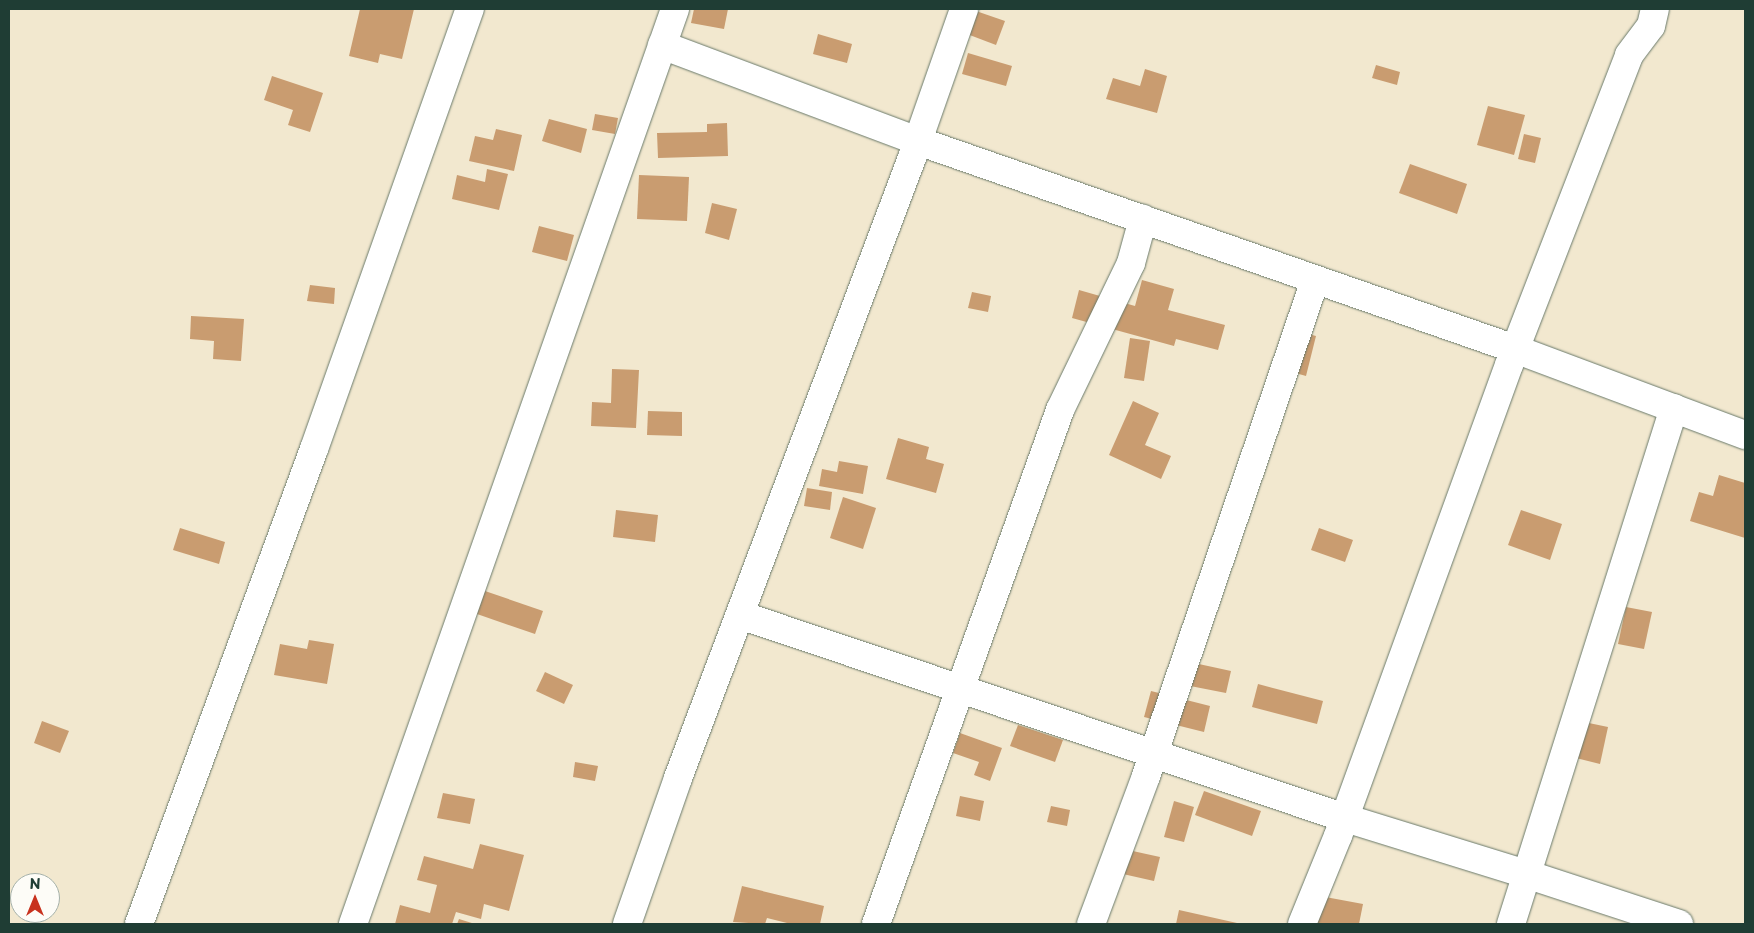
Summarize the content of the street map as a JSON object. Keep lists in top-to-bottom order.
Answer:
{
  "north": "top"
}
